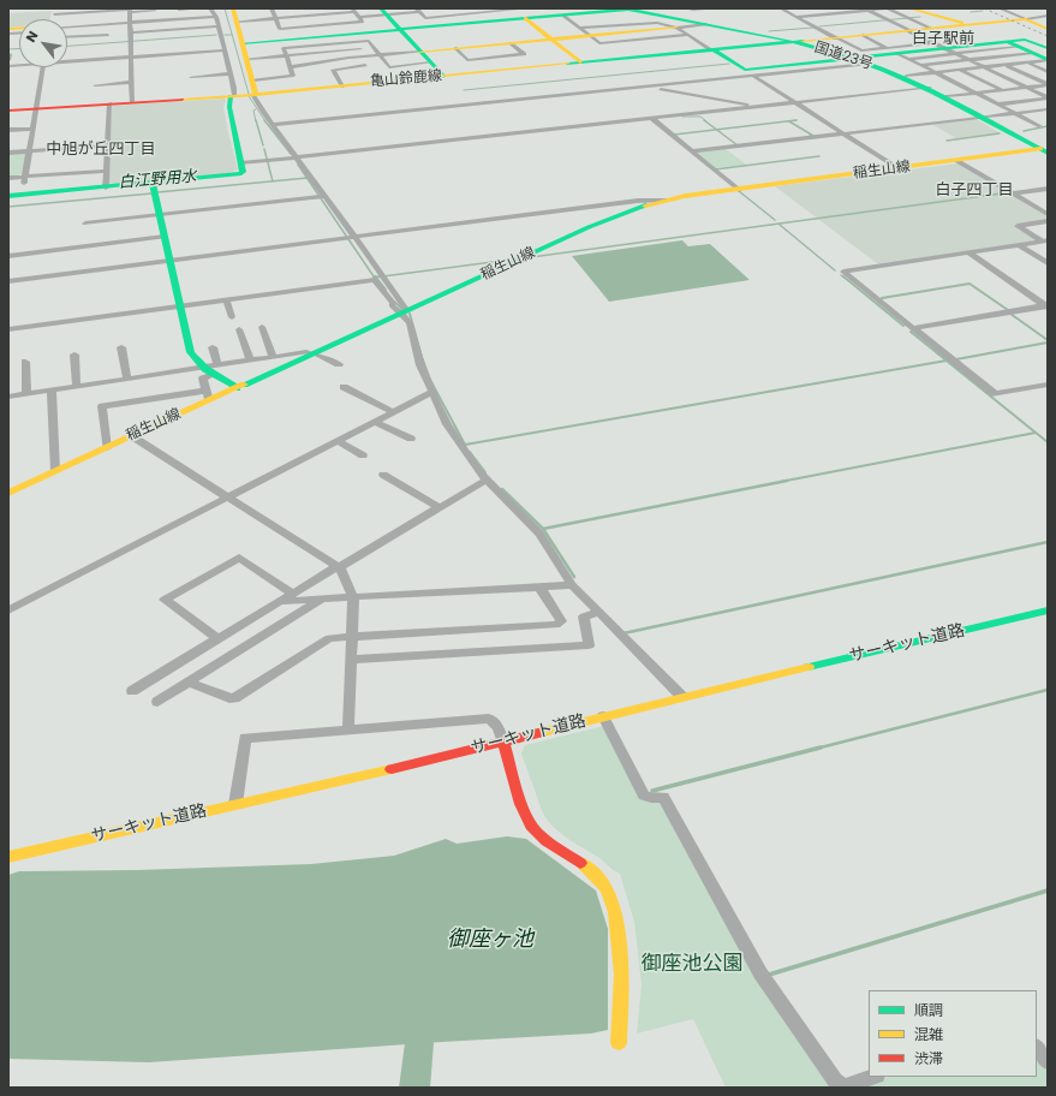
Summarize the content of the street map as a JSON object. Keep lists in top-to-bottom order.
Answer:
{
  "streets": {
    "main road": [
      "国道23号",
      "亀山鈴鹿線",
      "稲生山線",
      "サーキット道路"
    ]
  },
  "crossings": [
    ["国道23号", "亀山鈴鹿線"],
    ["国道23号", "稲生山線"]
  ],
  "districts": ["白子駅前", "中旭が丘四丁目", "白子四丁目"],
  "water": ["白江野用水", "御座ヶ池"],
  "parks": ["御座池公園"],
  "legend": ["順調", "混雑", "渋滞"],
  "north": "top left"
}
